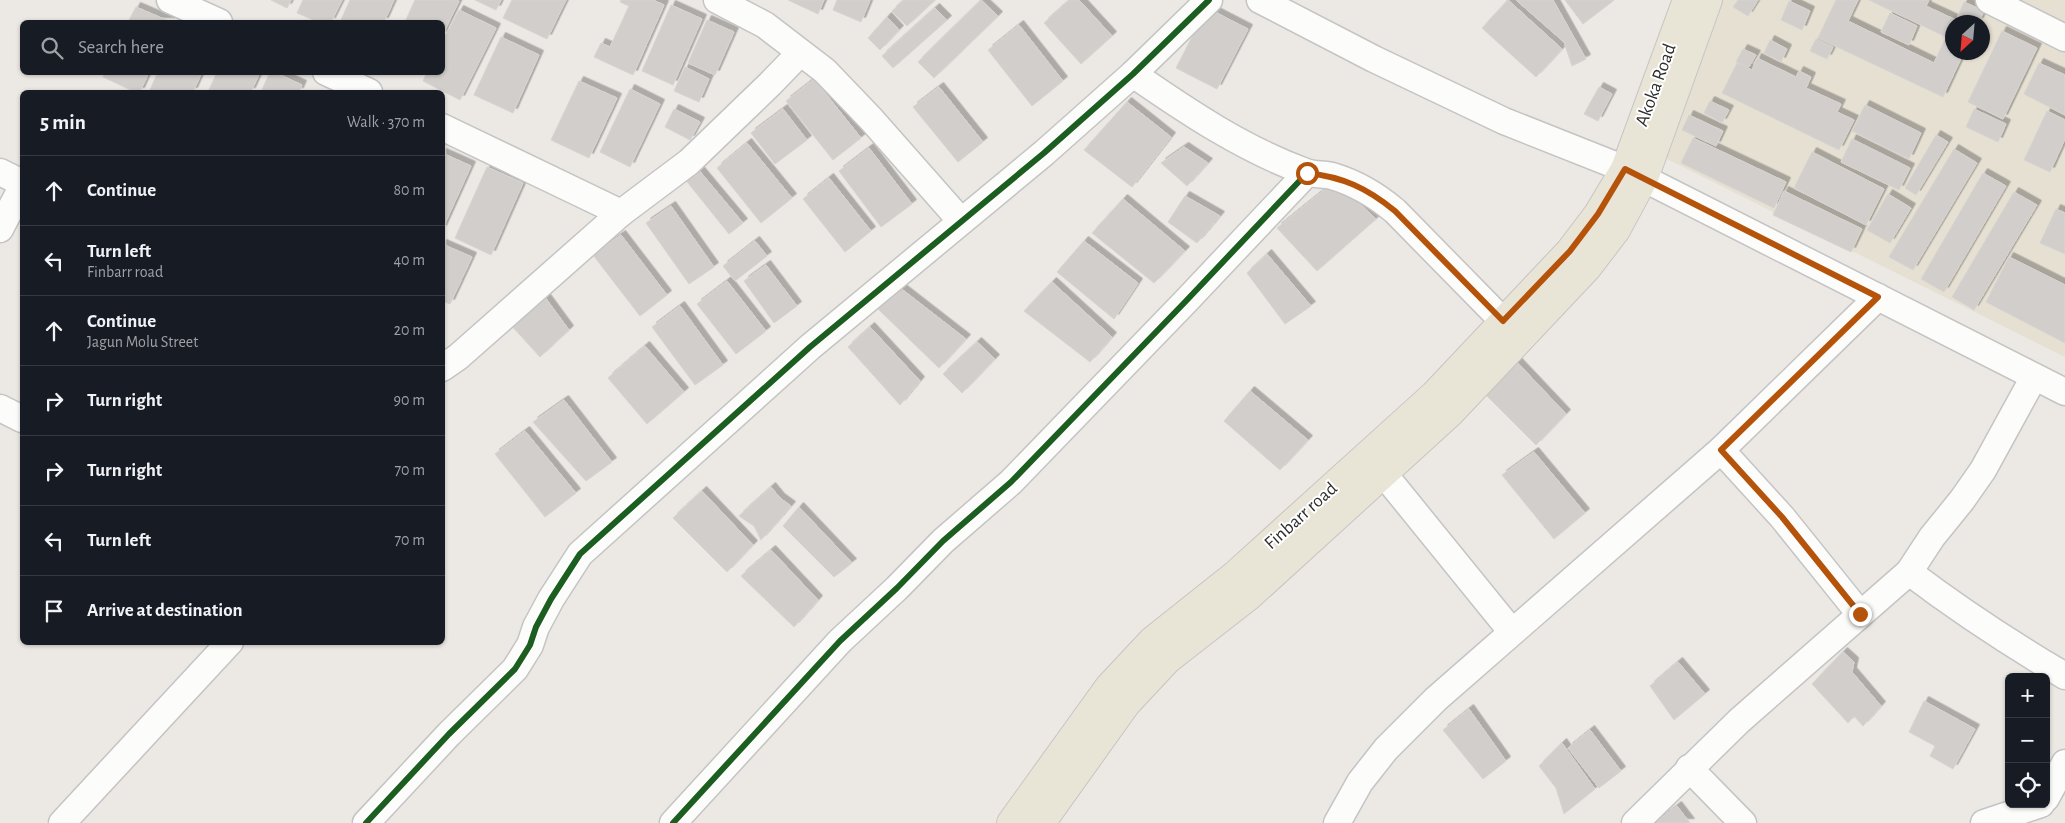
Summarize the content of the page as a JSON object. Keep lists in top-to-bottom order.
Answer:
{
  "streets": {
    "main road": ["Akoka Road", "Finbarr road"]
  },
  "north": "bottom left",
  "page": {
    "search": "Search here",
    "heading": ["5 min", "Walk · 370 m"],
    "list": [
      ["Continue", "80 m"],
      ["Turn left", "Finbarr road", "40 m"],
      ["Continue", "Jagun Molu Street", "20 m"],
      ["Turn right", "90 m"],
      ["Turn right", "70 m"],
      ["Turn left", "70 m"],
      "Arrive at destination"
    ],
    "map_buttons": ["+", "−"]
  }
}
